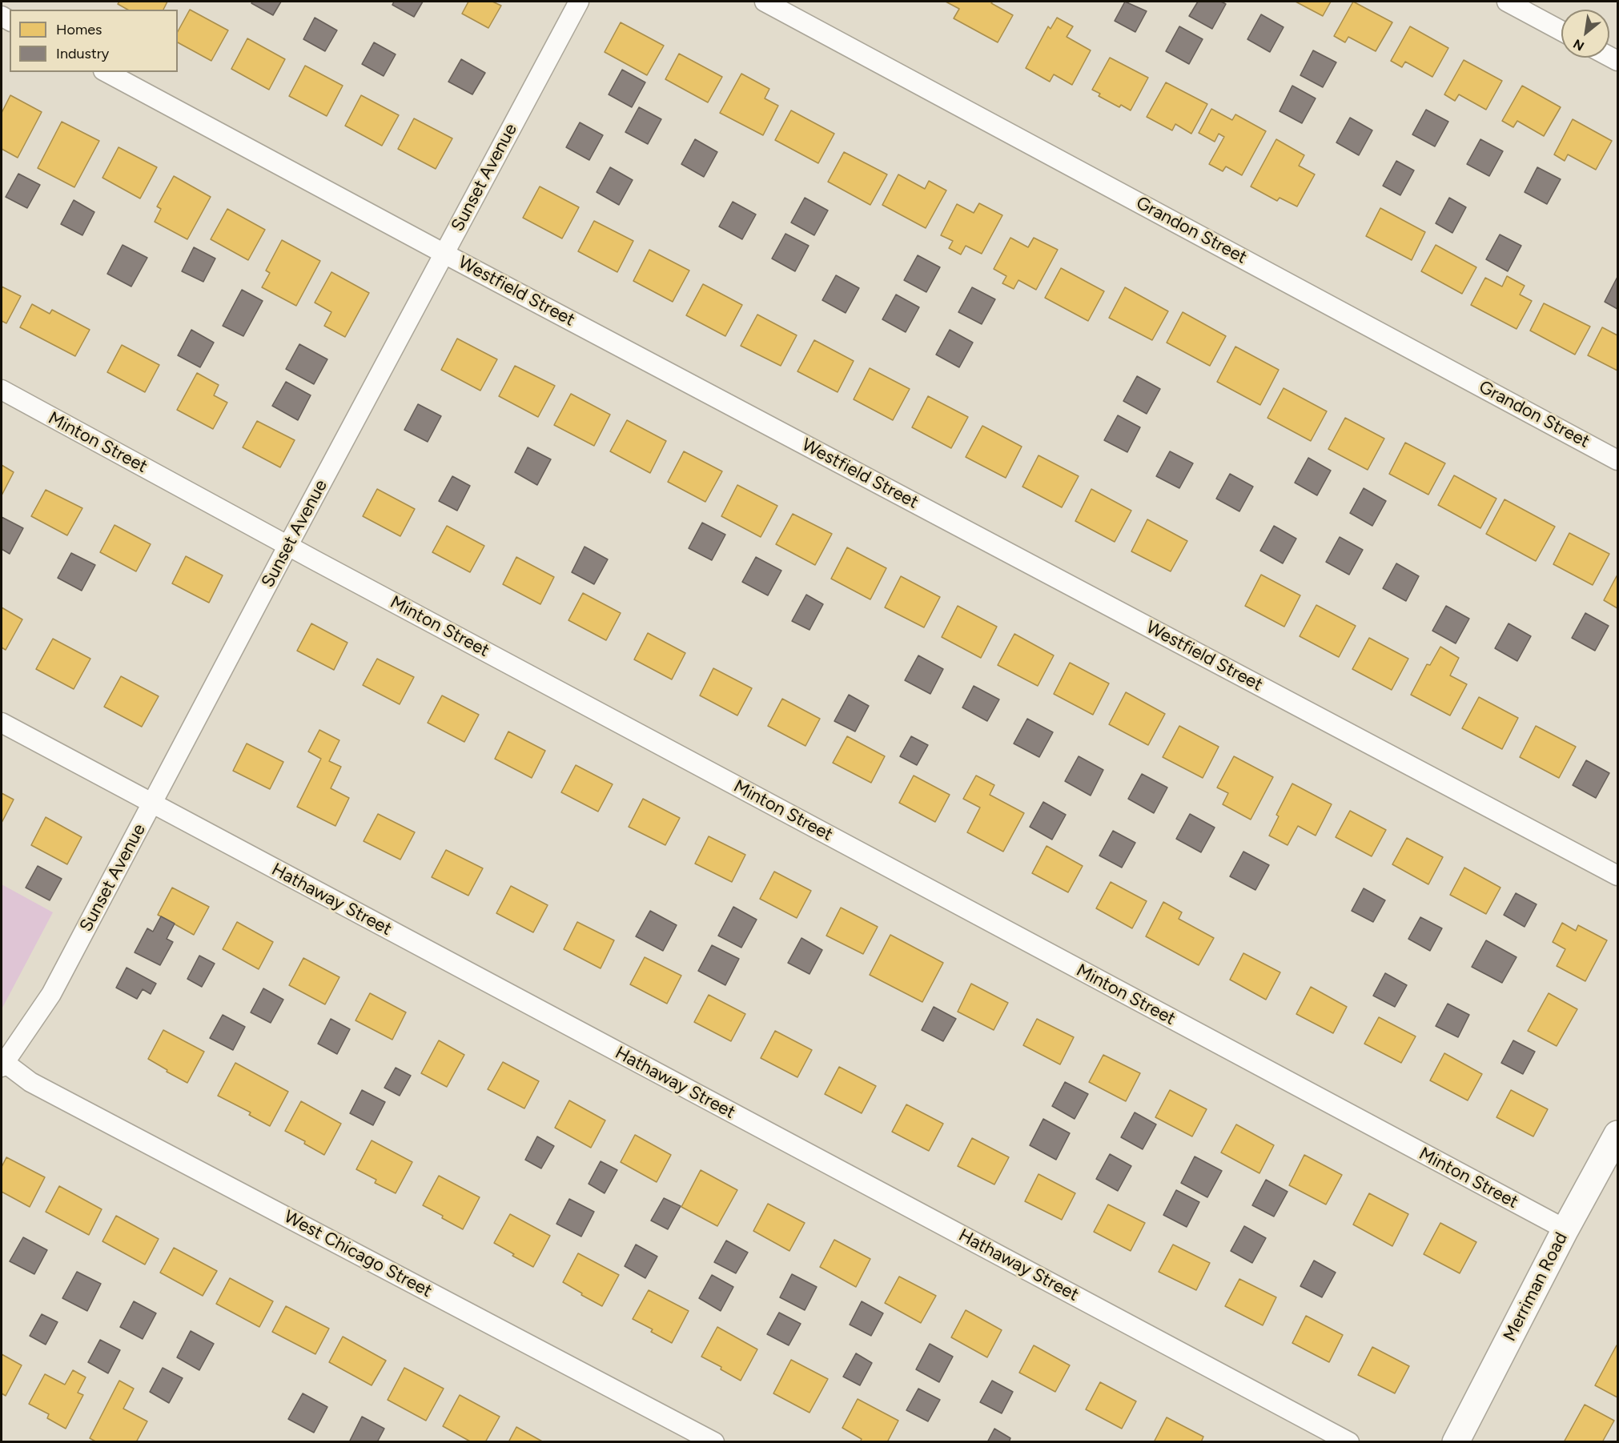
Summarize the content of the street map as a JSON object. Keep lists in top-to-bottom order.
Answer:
{
  "streets": {
    "main road": ["Merriman Road"],
    "street": [
      "Sunset Avenue",
      "Grandon Street",
      "Westfield Street",
      "Minton Street",
      "Hathaway Street",
      "West Chicago Street"
    ]
  },
  "crossings": [
    ["Sunset Avenue", "Westfield Street"],
    ["Sunset Avenue", "Minton Street"],
    ["Sunset Avenue", "Hathaway Street"],
    ["Sunset Avenue", "West Chicago Street"],
    ["Minton Street", "Merriman Road"]
  ],
  "legend": ["Homes", "Industry"],
  "north": "bottom left"
}
